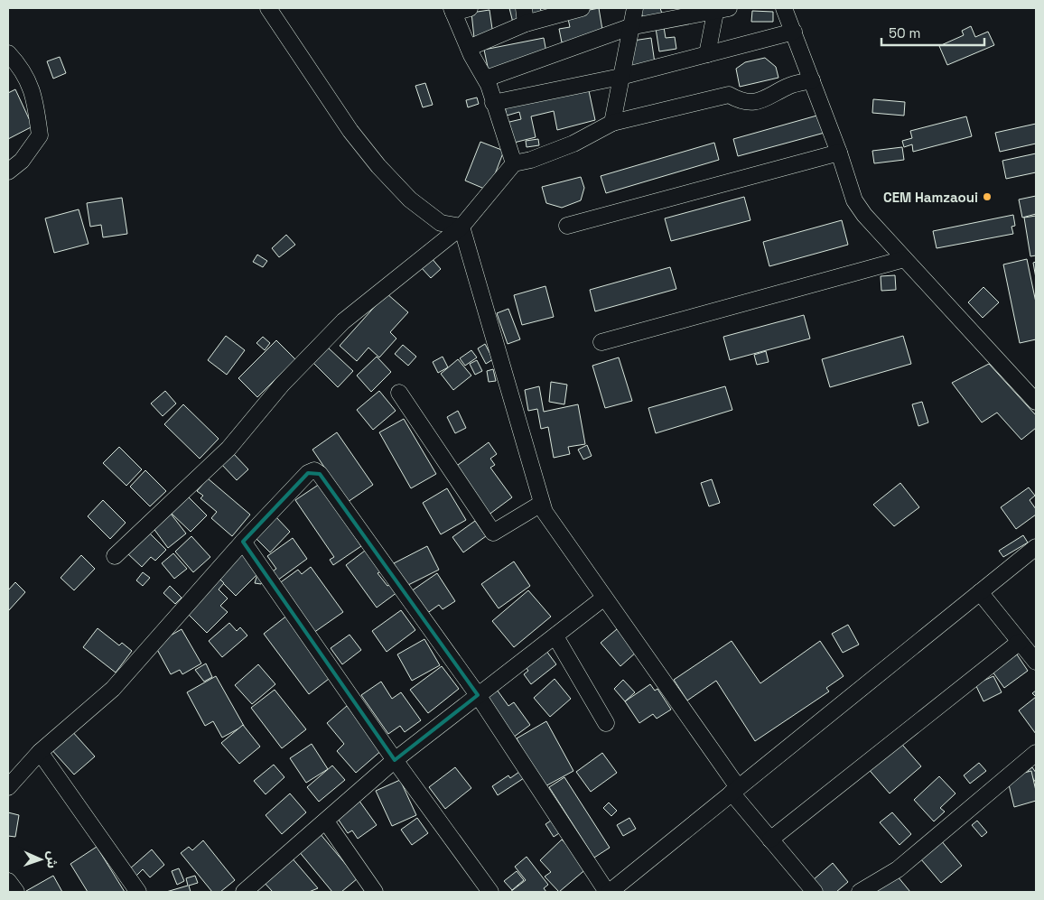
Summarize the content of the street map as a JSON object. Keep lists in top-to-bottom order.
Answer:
{
  "places": ["CEM Hamzaoui"],
  "scale_bar": "50 m",
  "north": "right"
}
